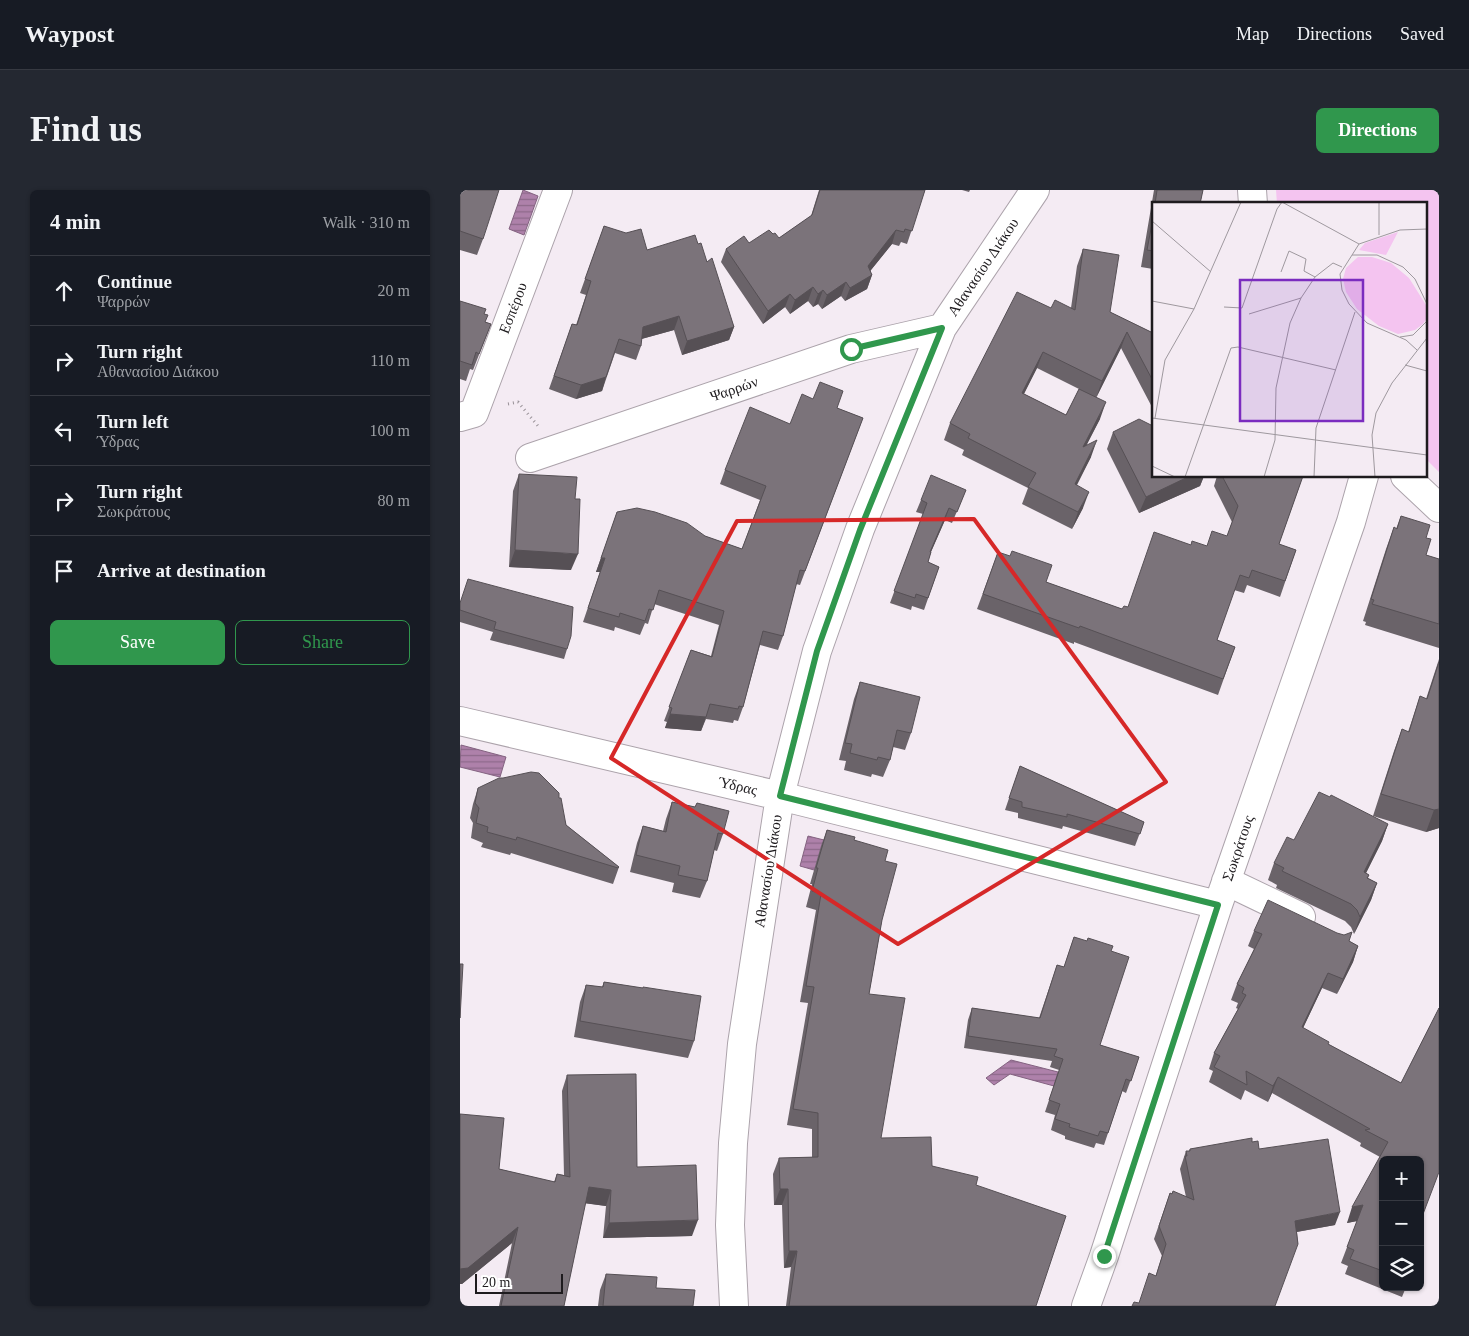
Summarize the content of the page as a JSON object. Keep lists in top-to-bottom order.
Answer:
{
  "streets": {
    "street": [
      "Αθανασίου Διάκου",
      "Εσπέρου",
      "Ψαρρών",
      "Ύδρας",
      "Σωκράτους"
    ]
  },
  "crossings": [
    ["Αθανασίου Διάκου", "Ψαρρών"],
    ["Αθανασίου Διάκου", "Ύδρας"],
    ["Ύδρας", "Σωκράτους"]
  ],
  "scale_bar": "20 m",
  "page": {
    "header": "Waypost",
    "nav": ["Map", "Directions", "Saved"],
    "buttons": [
      "Directions",
      ["Save", "Share"]
    ],
    "title": "Find us",
    "heading": ["4 min", "Walk · 310 m"],
    "list": [
      ["Continue", "Ψαρρών", "20 m"],
      ["Turn right", "Αθανασίου Διάκου", "110 m"],
      ["Turn left", "Ύδρας", "100 m"],
      ["Turn right", "Σωκράτους", "80 m"],
      "Arrive at destination"
    ],
    "map_buttons": ["+", "−"],
    "scale": "20 m"
  }
}
